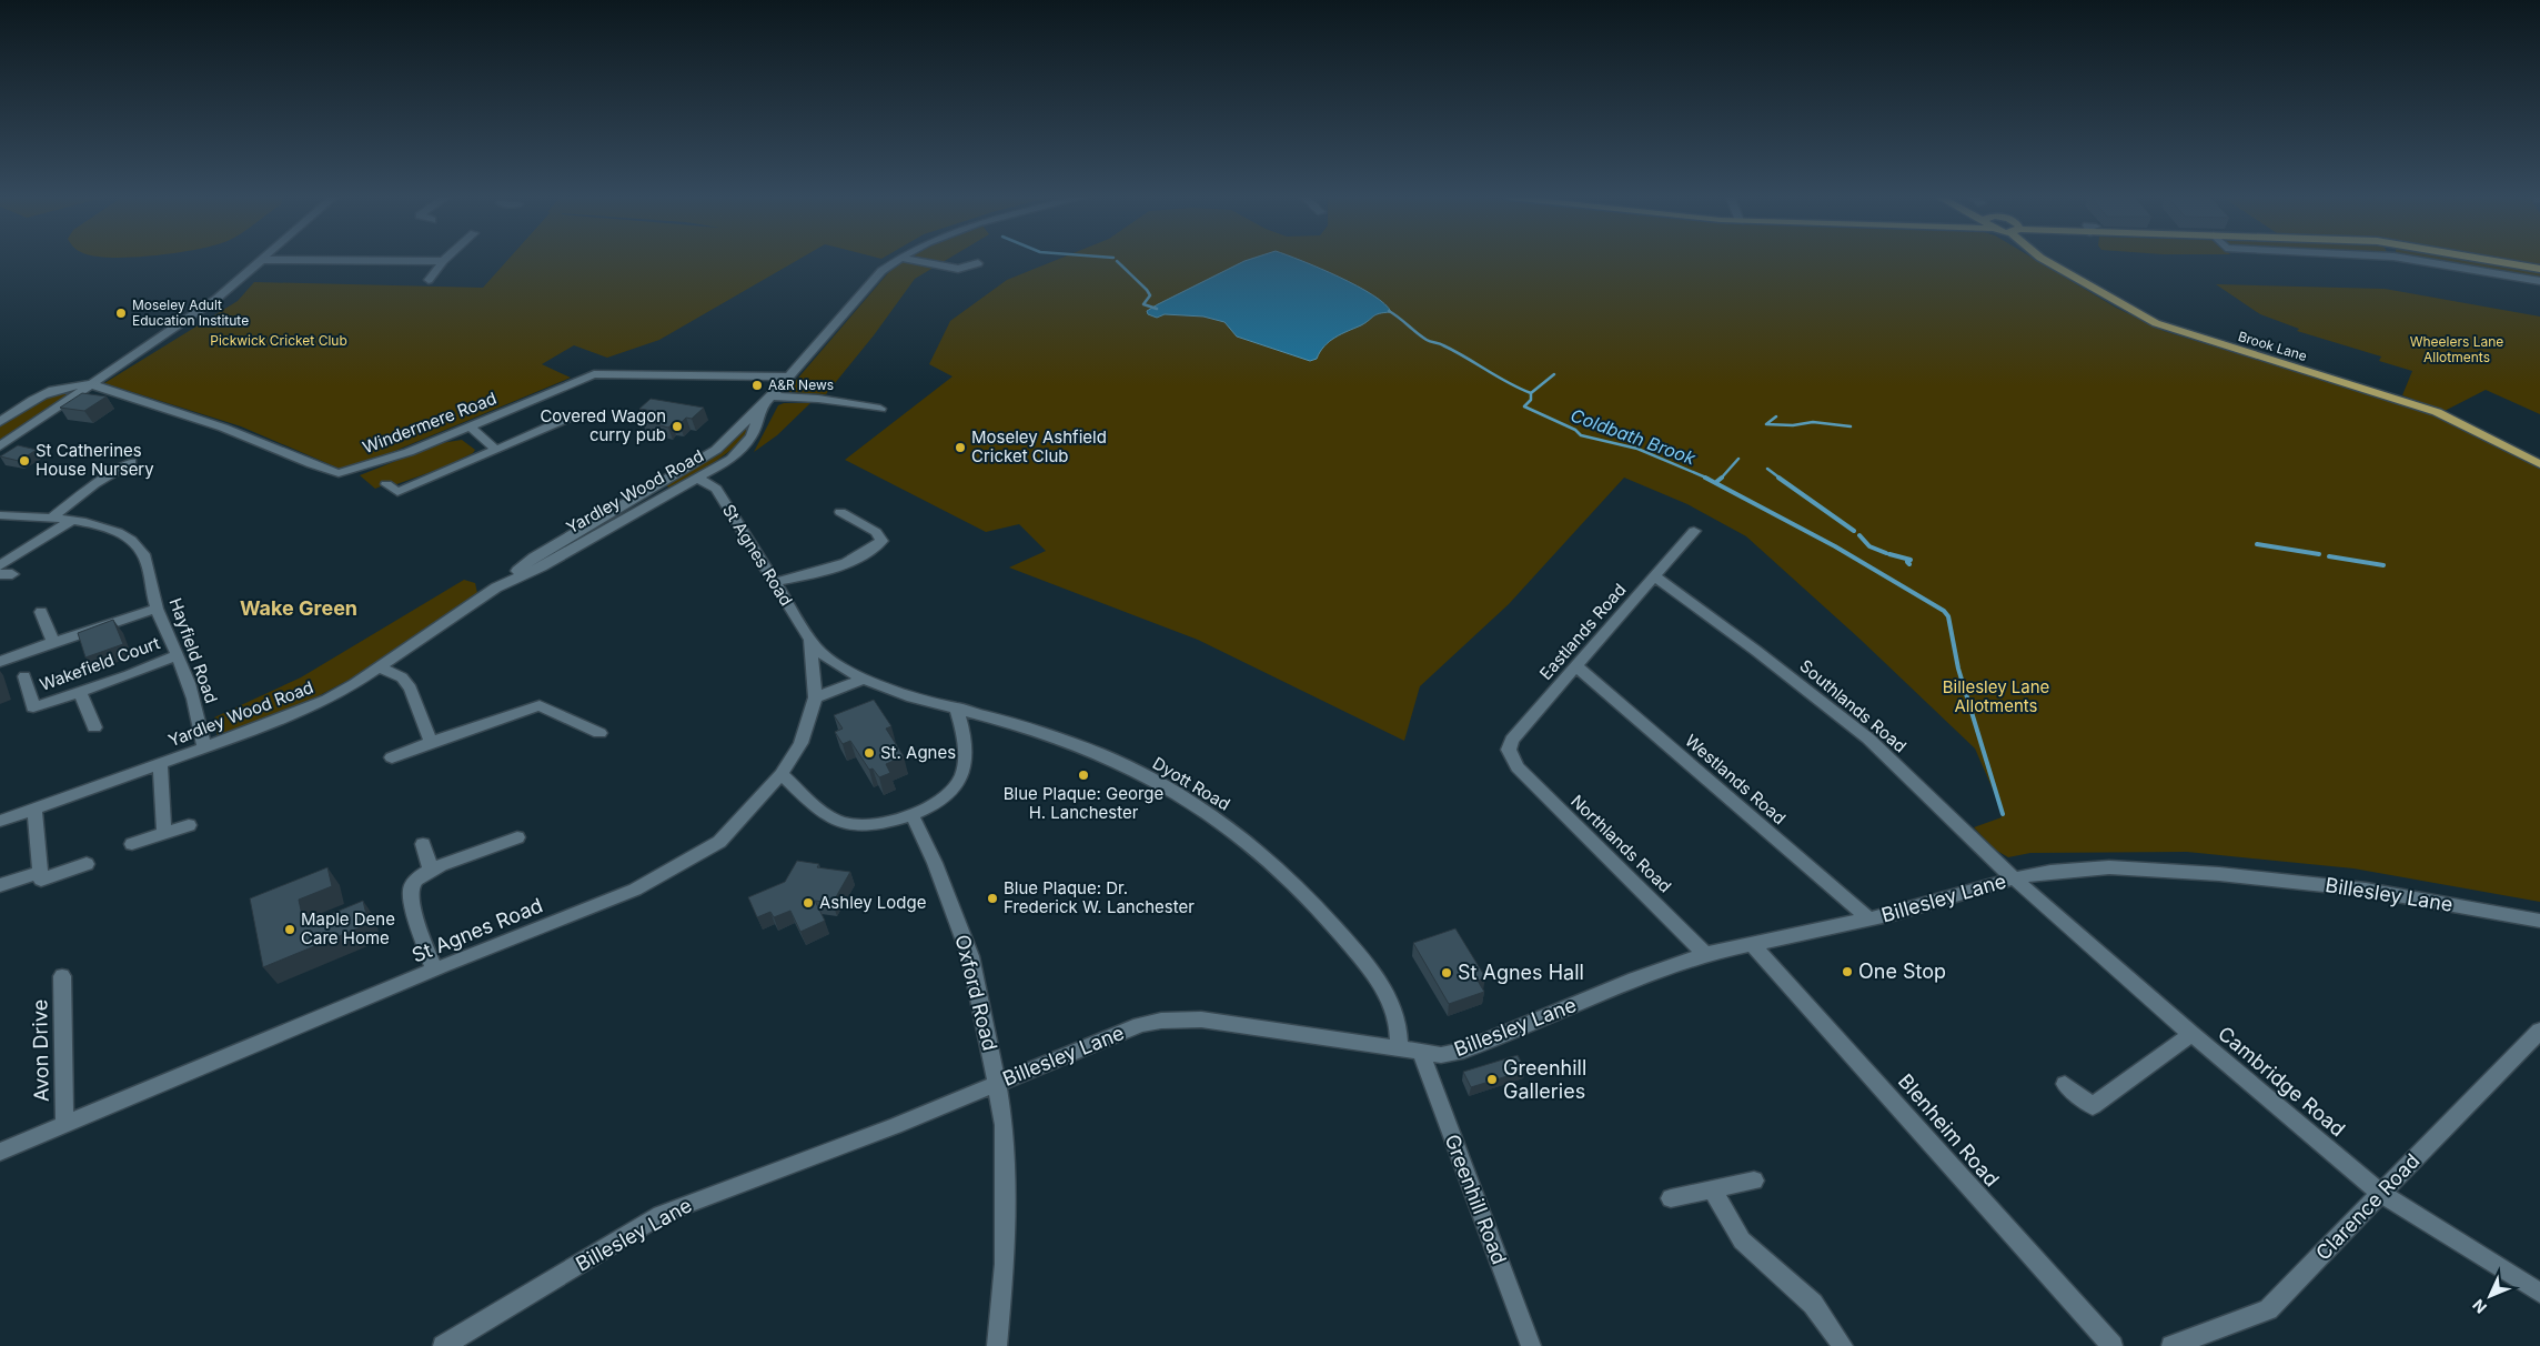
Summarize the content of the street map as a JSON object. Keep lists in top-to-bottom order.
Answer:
{
  "streets": {
    "main road": ["Brook Lane"],
    "street": [
      "Windermere Road",
      "Yardley Wood Road",
      "St Agnes Road",
      "Eastlands Road",
      "Hayfield Road",
      "Wakefield Court",
      "Southlands Road",
      "Westlands Road",
      "Dyott Road",
      "Northlands Road",
      "Billesley Lane",
      "Oxford Road",
      "Avon Drive",
      "Cambridge Road",
      "Blenheim Road",
      "Greenhill Road",
      "Clarence Road"
    ]
  },
  "crossings": [
    ["Windermere Road", "Yardley Wood Road"],
    ["Yardley Wood Road", "St Agnes Road"],
    ["Yardley Wood Road", "Hayfield Road"],
    ["St Agnes Road", "Dyott Road"],
    ["St Agnes Road", "Oxford Road"],
    ["St Agnes Road", "Avon Drive"],
    ["Eastlands Road", "Southlands Road"],
    ["Eastlands Road", "Westlands Road"],
    ["Eastlands Road", "Northlands Road"],
    ["Hayfield Road", "Wakefield Court"],
    ["Southlands Road", "Billesley Lane"],
    ["Southlands Road", "Cambridge Road"],
    ["Westlands Road", "Billesley Lane"],
    ["Dyott Road", "Billesley Lane"],
    ["Dyott Road", "Oxford Road"],
    ["Northlands Road", "Billesley Lane"],
    ["Billesley Lane", "Oxford Road"],
    ["Billesley Lane", "Cambridge Road"],
    ["Billesley Lane", "Blenheim Road"],
    ["Billesley Lane", "Greenhill Road"],
    ["Cambridge Road", "Clarence Road"]
  ],
  "districts": ["Wake Green"],
  "water": ["Coldbath Brook"],
  "parks": ["Pickwick Cricket Club", "Wheelers Lane Allotments", "Billesley Lane Allotments"],
  "places": [
    "Moseley Adult Education Institute",
    "A&R News",
    "Covered Wagon curry pub",
    "Moseley Ashfield Cricket Club",
    "St Catherines House Nursery",
    "St. Agnes",
    "Blue Plaque: George H. Lanchester",
    "Blue Plaque: Dr. Frederick W. Lanchester",
    "Ashley Lodge",
    "Maple Dene Care Home",
    "One Stop",
    "St Agnes Hall",
    "Greenhill Galleries"
  ],
  "north": "bottom left"
}
